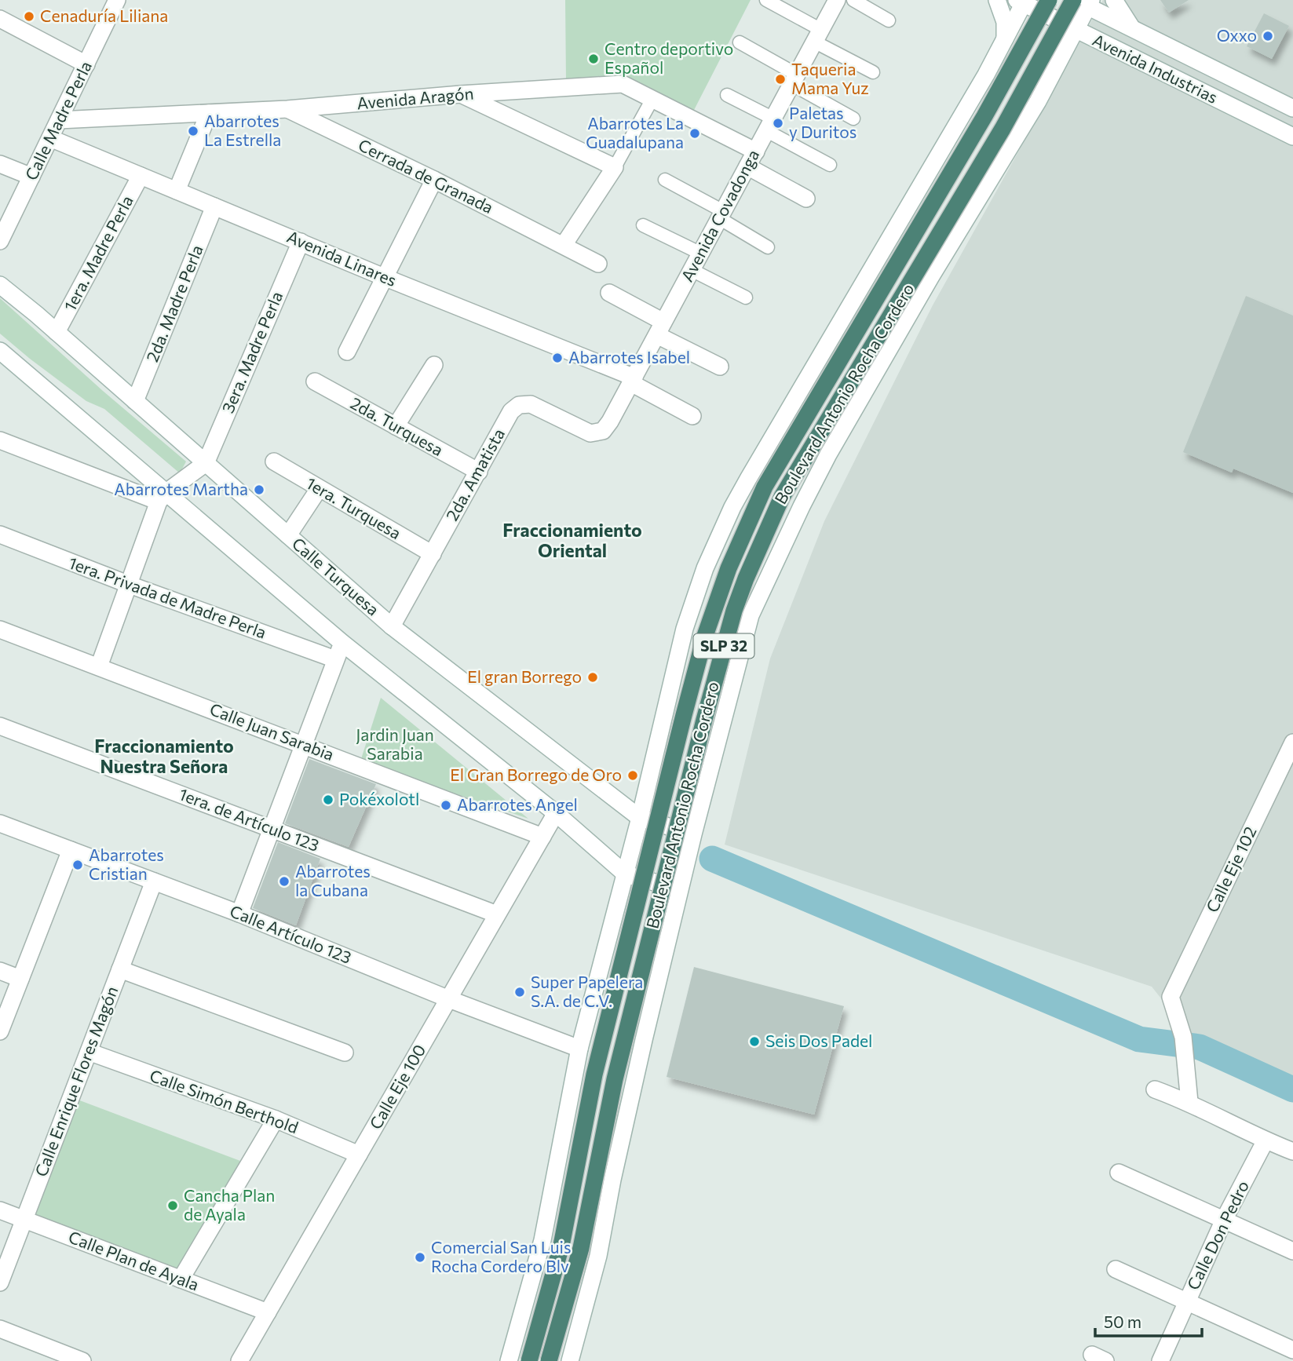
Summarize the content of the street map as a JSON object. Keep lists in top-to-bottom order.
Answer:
{
  "streets": {
    "highway": ["Boulevard Antonio Rocha Cordero", "SLP 32"],
    "street": [
      "Avenida Industrias",
      "Avenida Aragón",
      "Calle Madre Perla",
      "Cerrada de Granada",
      "Avenida Covadonga",
      "1era. Madre Perla",
      "Avenida Linares",
      "2da. Madre Perla",
      "3era. Madre Perla",
      "2da. Turquesa",
      "2da. Amatista",
      "1era. Turquesa",
      "Calle Turquesa",
      "1era. Privada de Madre Perla",
      "Calle Juan Sarabia",
      "1era. de Artículo 123",
      "Calle Eje 102",
      "Calle Artículo 123",
      "Calle Enrique Flores Magón",
      "Calle Eje 100",
      "Calle Simón Berthold",
      "Calle Don Pedro",
      "Calle Plan de Ayala"
    ]
  },
  "crossings": [
    ["Avenida Industrias", "Boulevard Antonio Rocha Cordero"],
    ["Avenida Industrias", "SLP 32"],
    ["Avenida Aragón", "Calle Madre Perla"],
    ["Avenida Aragón", "Cerrada de Granada"],
    ["Avenida Aragón", "Avenida Covadonga"],
    ["Calle Madre Perla", "Avenida Linares"],
    ["Avenida Covadonga", "Avenida Linares"],
    ["Avenida Covadonga", "2da. Amatista"],
    ["1era. Madre Perla", "Avenida Linares"],
    ["1era. Madre Perla", "Calle Turquesa"],
    ["Avenida Linares", "2da. Madre Perla"],
    ["Avenida Linares", "3era. Madre Perla"],
    ["2da. Madre Perla", "Calle Turquesa"],
    ["3era. Madre Perla", "Calle Turquesa"],
    ["Boulevard Antonio Rocha Cordero", "Calle Turquesa"],
    ["2da. Turquesa", "2da. Amatista"],
    ["2da. Amatista", "1era. Turquesa"],
    ["2da. Amatista", "Calle Turquesa"],
    ["Calle Turquesa", "SLP 32"],
    ["SLP 32", "Calle Artículo 123"],
    ["Calle Juan Sarabia", "Calle Eje 100"],
    ["1era. de Artículo 123", "Calle Eje 100"],
    ["Calle Artículo 123", "Calle Enrique Flores Magón"],
    ["Calle Artículo 123", "Calle Eje 100"],
    ["Calle Enrique Flores Magón", "Calle Simón Berthold"],
    ["Calle Enrique Flores Magón", "Calle Plan de Ayala"],
    ["Calle Eje 100", "Calle Simón Berthold"],
    ["Calle Eje 100", "Calle Plan de Ayala"]
  ],
  "districts": ["Fraccionamiento Oriental", "Fraccionamiento Nuestra Señora"],
  "parks": ["Jardin Juan Sarabia"],
  "places": [
    "Cenaduría Liliana",
    "Oxxo",
    "Centro deportivo Español",
    "Taqueria Mama Yuz",
    "Paletas y Duritos",
    "Abarrotes La Estrella",
    "Abarrotes La Guadalupana",
    "Abarrotes Isabel",
    "Abarrotes Martha",
    "El gran Borrego",
    "El Gran Borrego de Oro",
    "Pokéxolotl",
    "Abarrotes Angel",
    "Abarrotes Cristian",
    "Abarrotes la Cubana",
    "Super Papelera S.A. de C.V.",
    "Seis Dos Padel",
    "Cancha Plan de Ayala",
    "Comercial San Luis Rocha Cordero Blv"
  ],
  "scale_bar": "50 m"
}
